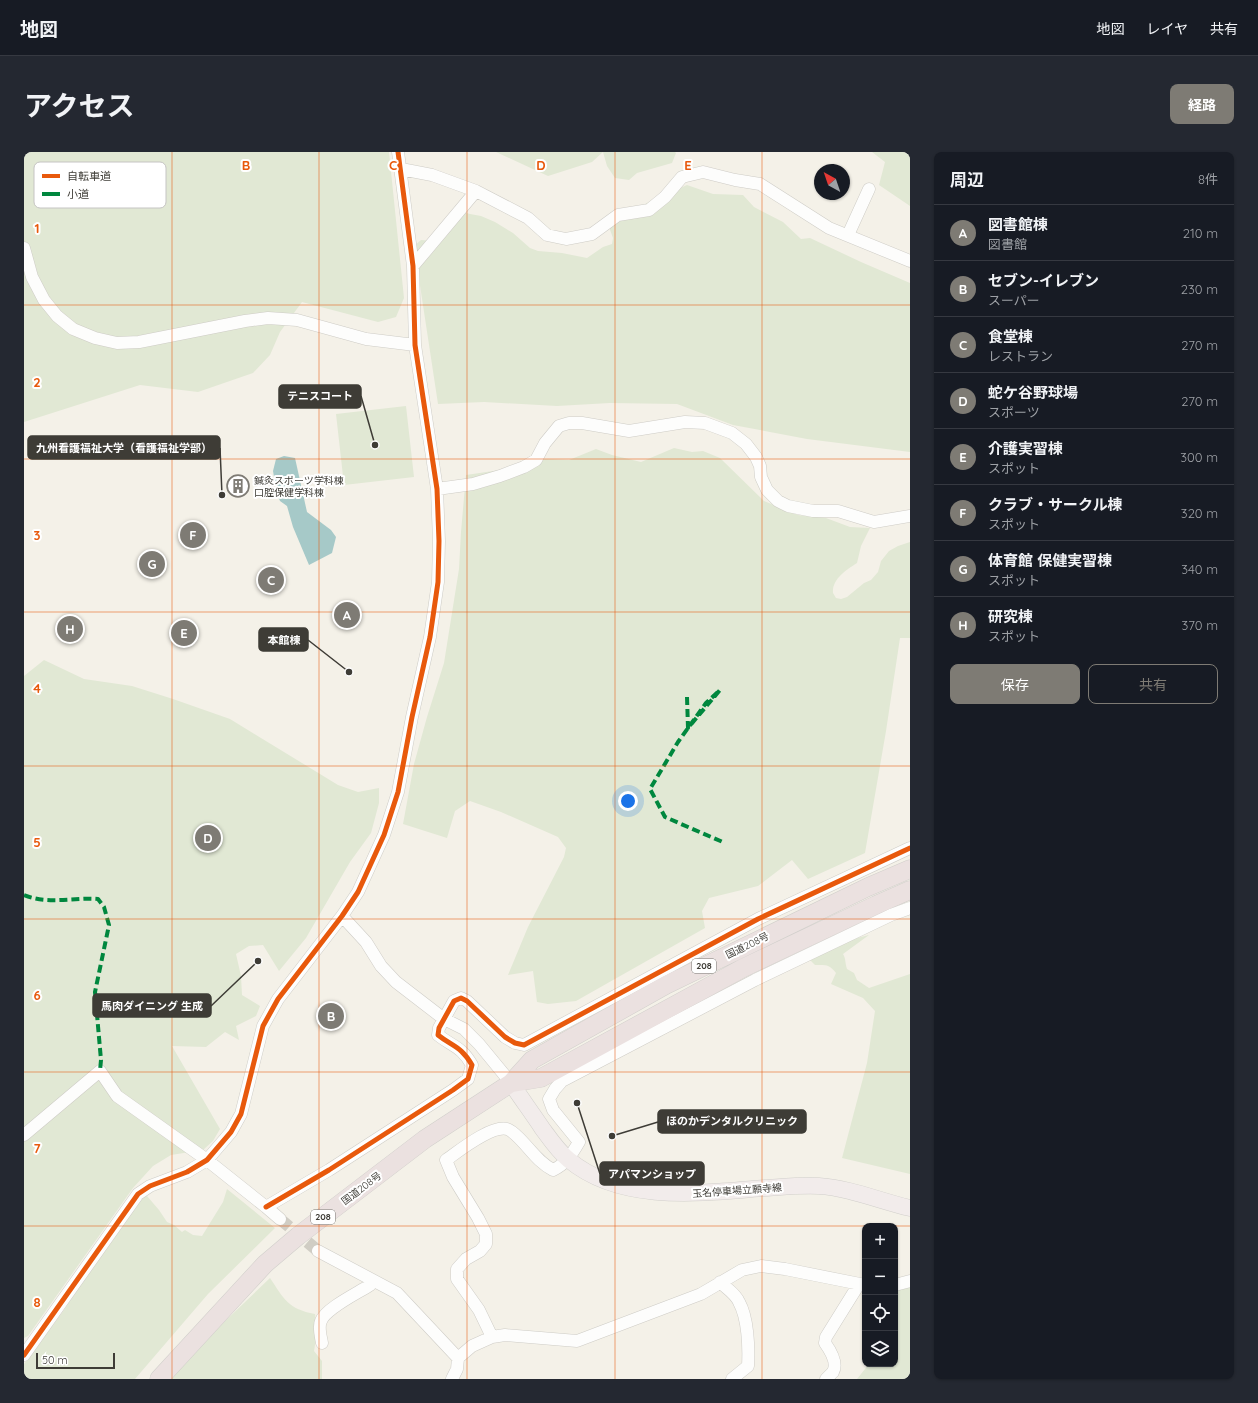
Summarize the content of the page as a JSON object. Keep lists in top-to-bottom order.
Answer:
{
  "streets": {
    "highway": ["国道208号", "208"],
    "main road": ["玉名停車場立願寺線"]
  },
  "crossings": [
    ["国道208号", "玉名停車場立願寺線"]
  ],
  "places": {
    "other": [
      "テニスコート",
      "九州看護福祉大学（看護福祉学部）",
      "本館棟",
      "馬肉ダイニング 生成",
      "アパマンショップ",
      "ほのかデンタルクリニック"
    ],
    "building": ["鍼灸スポーツ学科棟 口腔保健学科棟"]
  },
  "legend": ["自転車道", "小道"],
  "scale_bar": "50 m",
  "north": "top left",
  "page": {
    "header": "地図",
    "nav": ["地図", "レイヤ", "共有"],
    "title": "アクセス",
    "buttons": [
      "経路",
      ["保存", "共有"]
    ],
    "heading": ["周辺", "8件"],
    "list": [
      {
        "mark": "A",
        "name": "図書館棟",
        "note": "図書館",
        "value": "210 m"
      },
      {
        "mark": "B",
        "name": "セブン-イレブン",
        "note": "スーパー",
        "value": "230 m"
      },
      {
        "mark": "C",
        "name": "食堂棟",
        "note": "レストラン",
        "value": "270 m"
      },
      {
        "mark": "D",
        "name": "蛇ケ谷野球場",
        "note": "スポーツ",
        "value": "270 m"
      },
      {
        "mark": "E",
        "name": "介護実習棟",
        "note": "スポット",
        "value": "300 m"
      },
      {
        "mark": "F",
        "name": "クラブ・サークル棟",
        "note": "スポット",
        "value": "320 m"
      },
      {
        "mark": "G",
        "name": "体育館 保健実習棟",
        "note": "スポット",
        "value": "340 m"
      },
      {
        "mark": "H",
        "name": "研究棟",
        "note": "スポット",
        "value": "370 m"
      }
    ],
    "pins": [
      "F",
      "G",
      "C",
      "A",
      "H",
      "E",
      "D",
      "B"
    ],
    "map_buttons": ["+", "−"],
    "scale": "50 m"
  },
  "grid": {
    "columns": [
      "B",
      "C",
      "D",
      "E"
    ],
    "rows": [
      "1",
      "2",
      "3",
      "4",
      "5",
      "6",
      "7",
      "8"
    ]
  }
}
